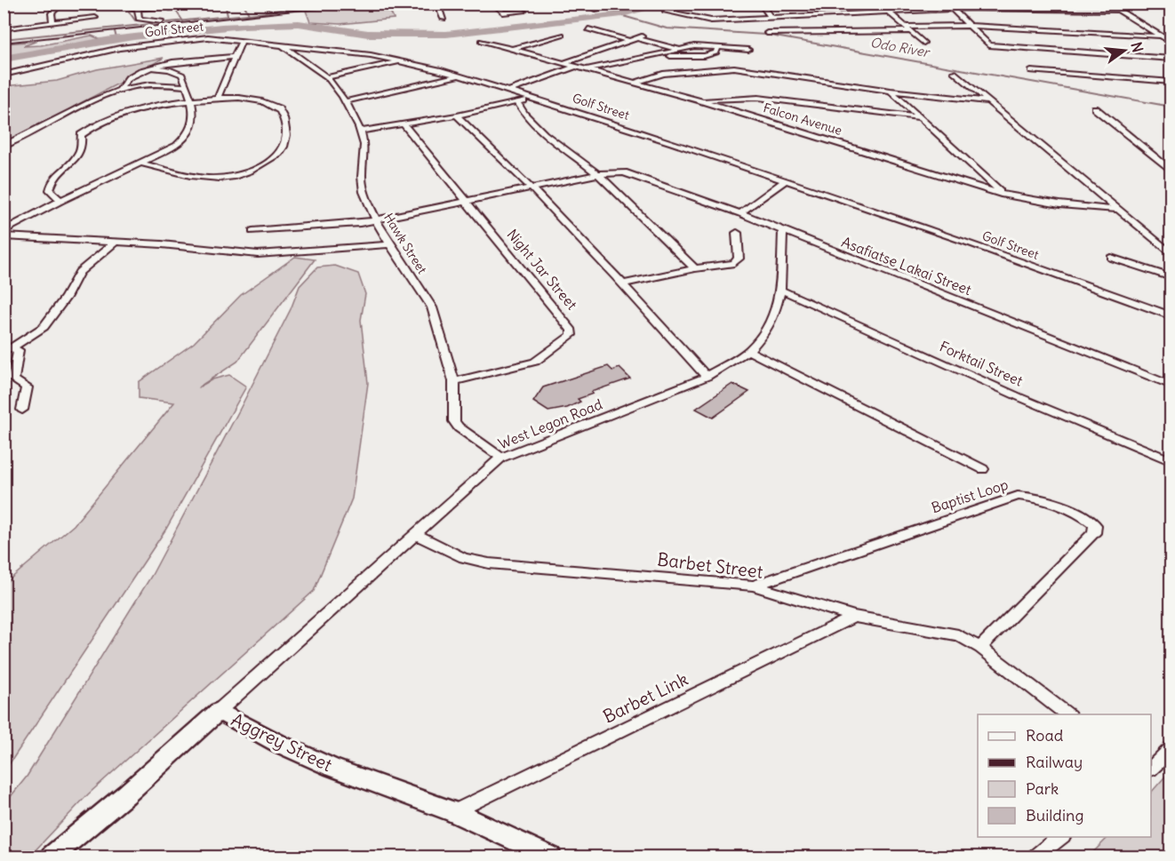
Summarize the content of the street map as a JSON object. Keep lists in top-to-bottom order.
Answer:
{
  "streets": {
    "main road": ["Aggrey Street"],
    "street": [
      "Golf Street",
      "Falcon Avenue",
      "Hawk Street",
      "Asafiatse Lakai Street",
      "Night Jar Street",
      "Forktail Street",
      "West Legon Road",
      "Baptist Loop",
      "Barbet Street",
      "Barbet Link"
    ]
  },
  "crossings": [
    ["Golf Street", "Hawk Street"],
    ["Hawk Street", "Asafiatse Lakai Street"],
    ["Hawk Street", "Night Jar Street"],
    ["Hawk Street", "West Legon Road"],
    ["Asafiatse Lakai Street", "Night Jar Street"],
    ["Asafiatse Lakai Street", "West Legon Road"],
    ["Forktail Street", "West Legon Road"],
    ["West Legon Road", "Barbet Street"],
    ["West Legon Road", "Aggrey Street"],
    ["Baptist Loop", "Barbet Street"],
    ["Barbet Street", "Barbet Link"],
    ["Barbet Link", "Aggrey Street"]
  ],
  "water": ["Odo River"],
  "legend": [
    "Road",
    "Railway",
    "Park",
    "Building"
  ],
  "north": "right"
}
